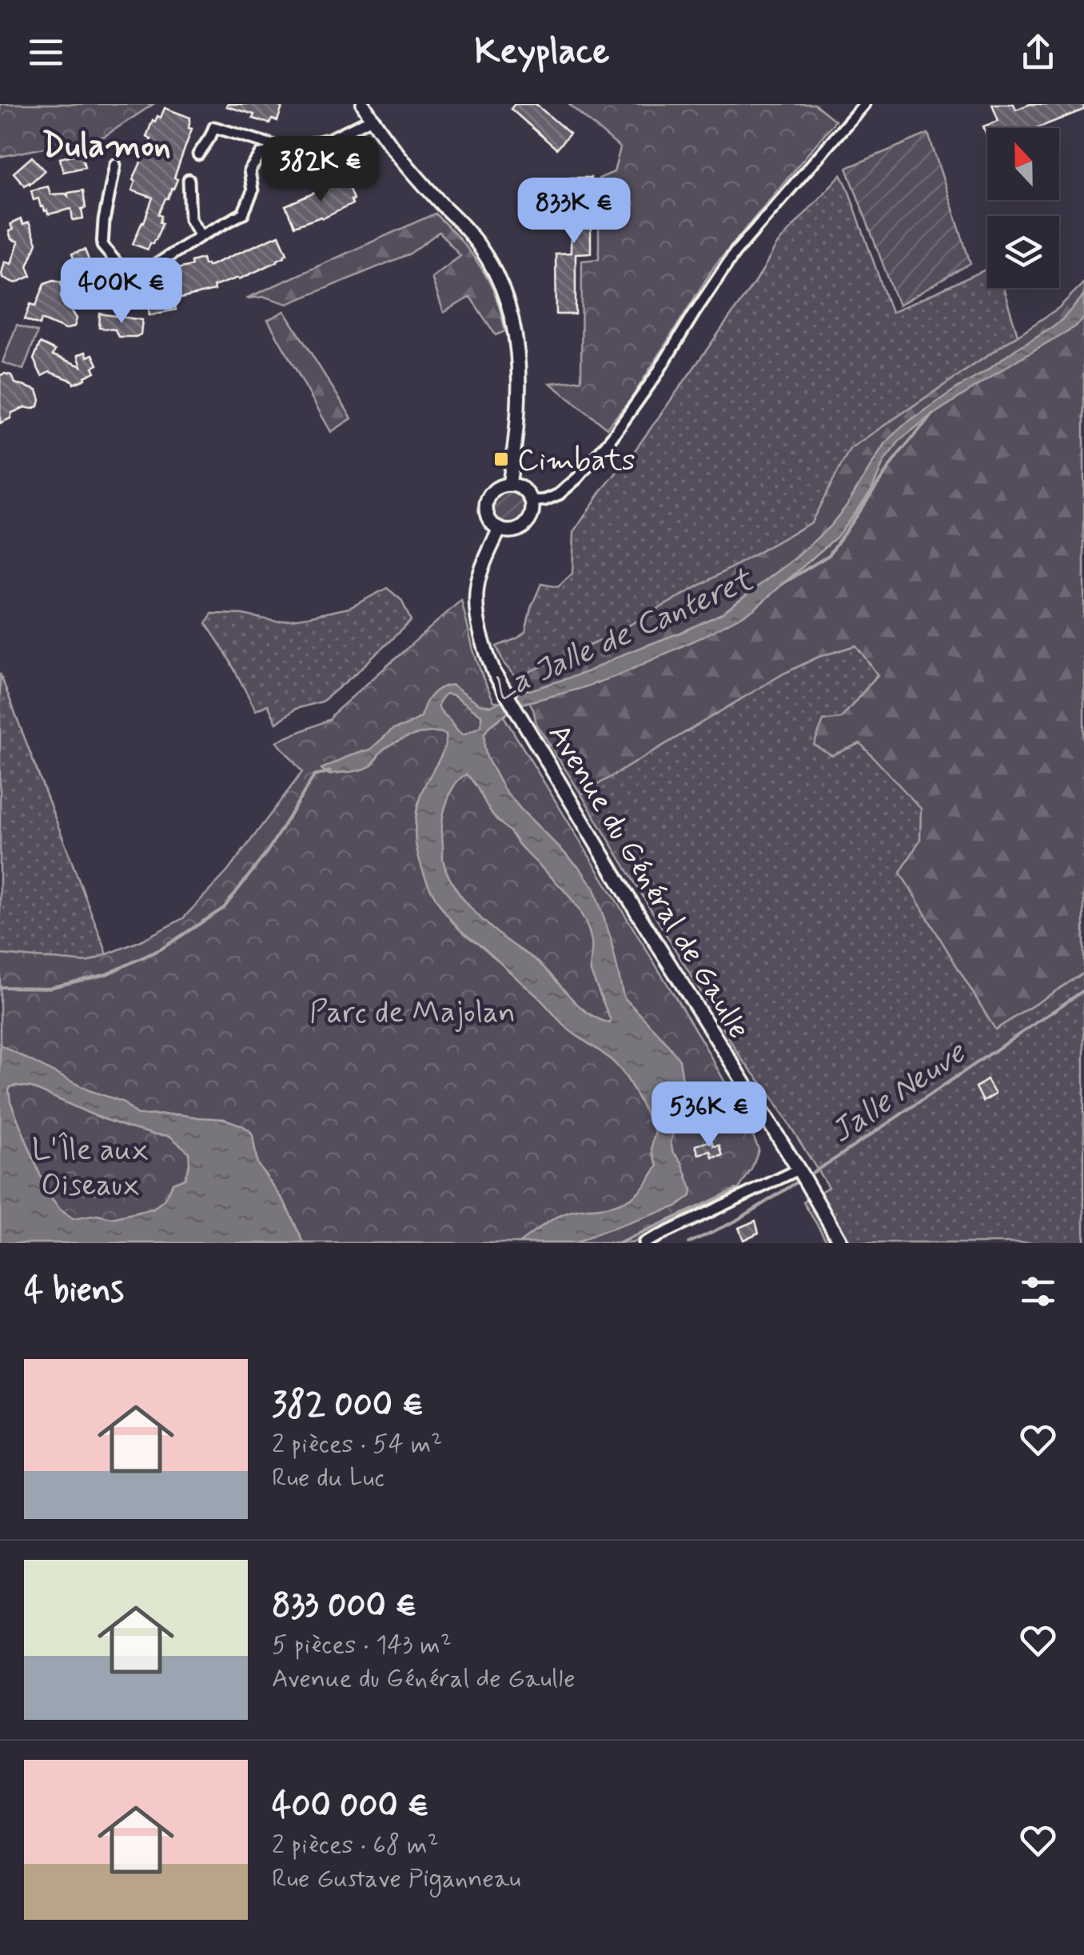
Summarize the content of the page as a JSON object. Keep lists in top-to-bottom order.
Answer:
{
  "streets": {
    "main road": ["Avenue du Général de Gaulle"]
  },
  "districts": ["Dulamon"],
  "water": ["La Jalle de Canteret", "Jalle Neuve"],
  "parks": ["Parc de Majolan", "L'Île aux Oiseaux"],
  "places": {
    "transit": ["Cimbats"]
  },
  "north": "top",
  "page": {
    "header": "Keyplace",
    "price": [
      "382K €",
      "833K €",
      "400K €",
      "536K €"
    ],
    "heading": "4 biens",
    "list": [
      {
        "name": "382 000 €",
        "note": "2 pièces · 54 m² · Rue du Luc"
      },
      {
        "name": "833 000 €",
        "note": "5 pièces · 143 m² · Avenue du Général de Gaulle"
      },
      {
        "name": "400 000 €",
        "note": "2 pièces · 68 m² · Rue Gustave Piganneau"
      }
    ]
  }
}
